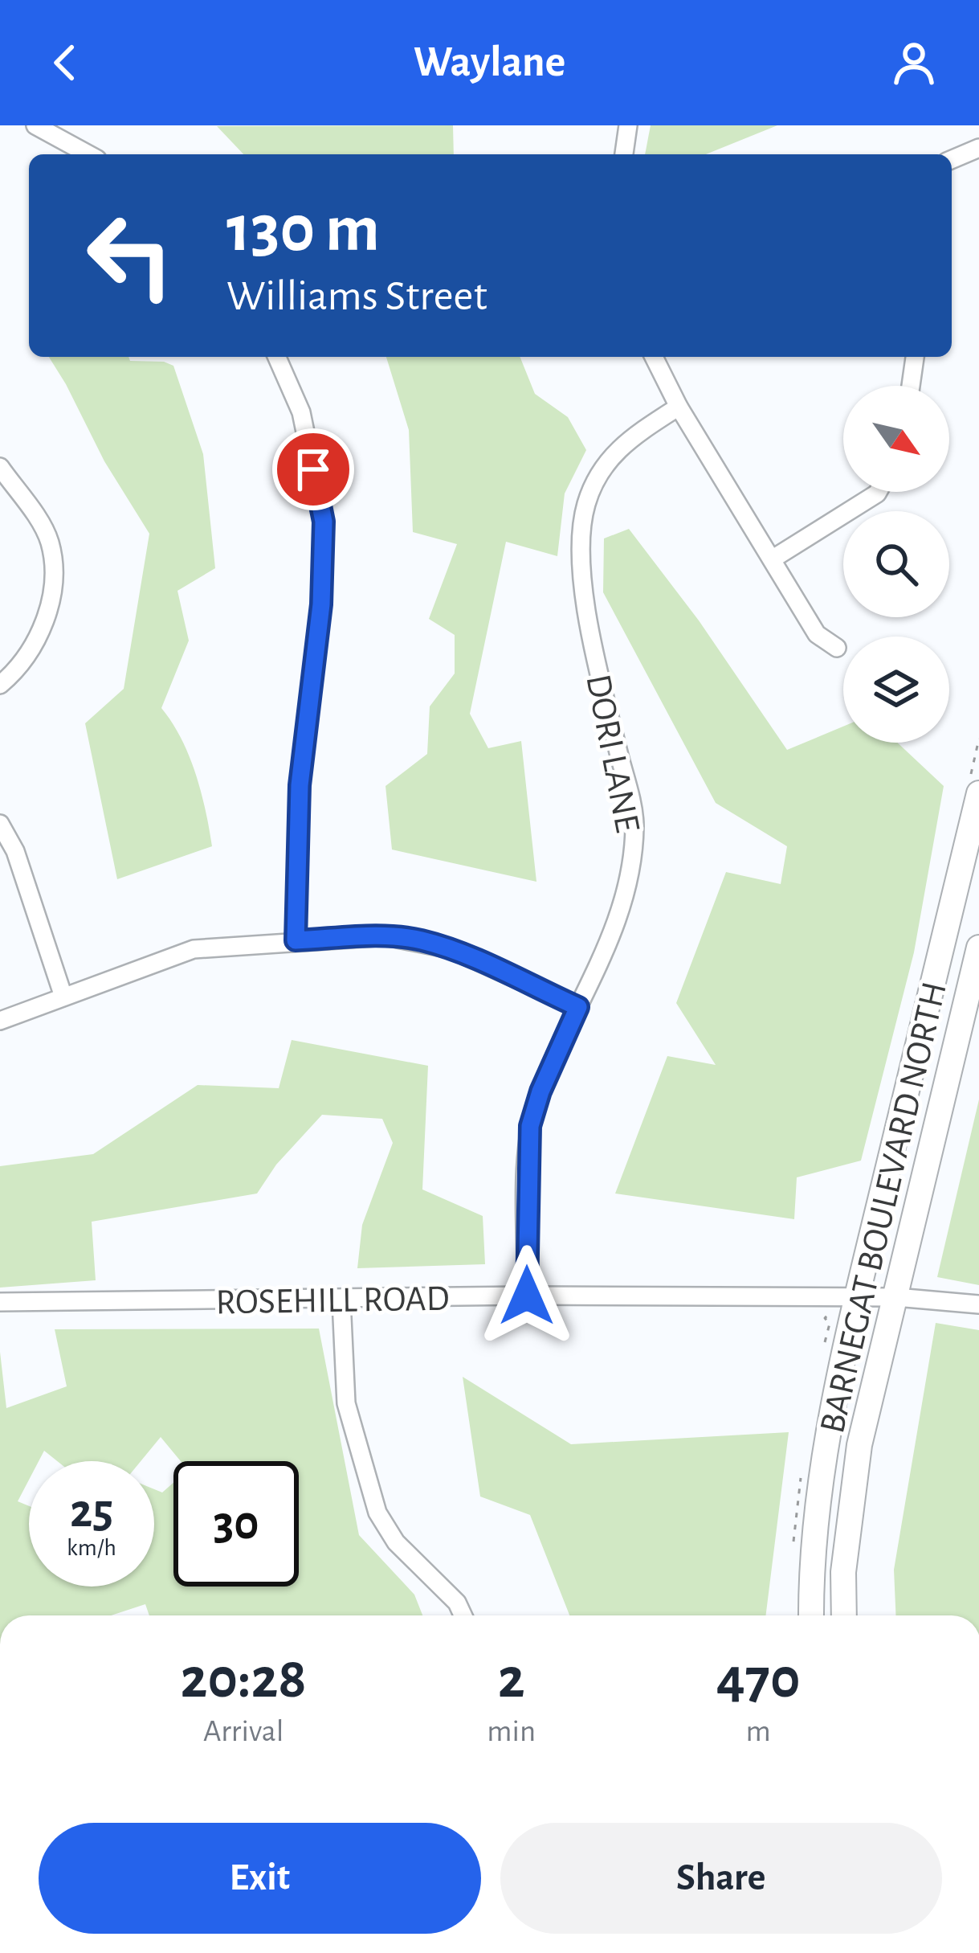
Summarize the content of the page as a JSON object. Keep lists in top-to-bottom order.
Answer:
{
  "streets": {
    "street": ["DORI LANE", "BARNEGAT BOULEVARD NORTH", "ROSEHILL ROAD"]
  },
  "crossings": [
    ["DORI LANE", "ROSEHILL ROAD"],
    ["BARNEGAT BOULEVARD NORTH", "ROSEHILL ROAD"]
  ],
  "north": "bottom right",
  "page": {
    "header": "Waylane",
    "turn": ["130 m", "Williams Street"],
    "speed": "25 km/h",
    "limit": "30",
    "eta": [
      "20:28",
      "Arrival",
      "2",
      "min",
      "470",
      "m"
    ],
    "buttons": ["Exit", "Share"]
  }
}
